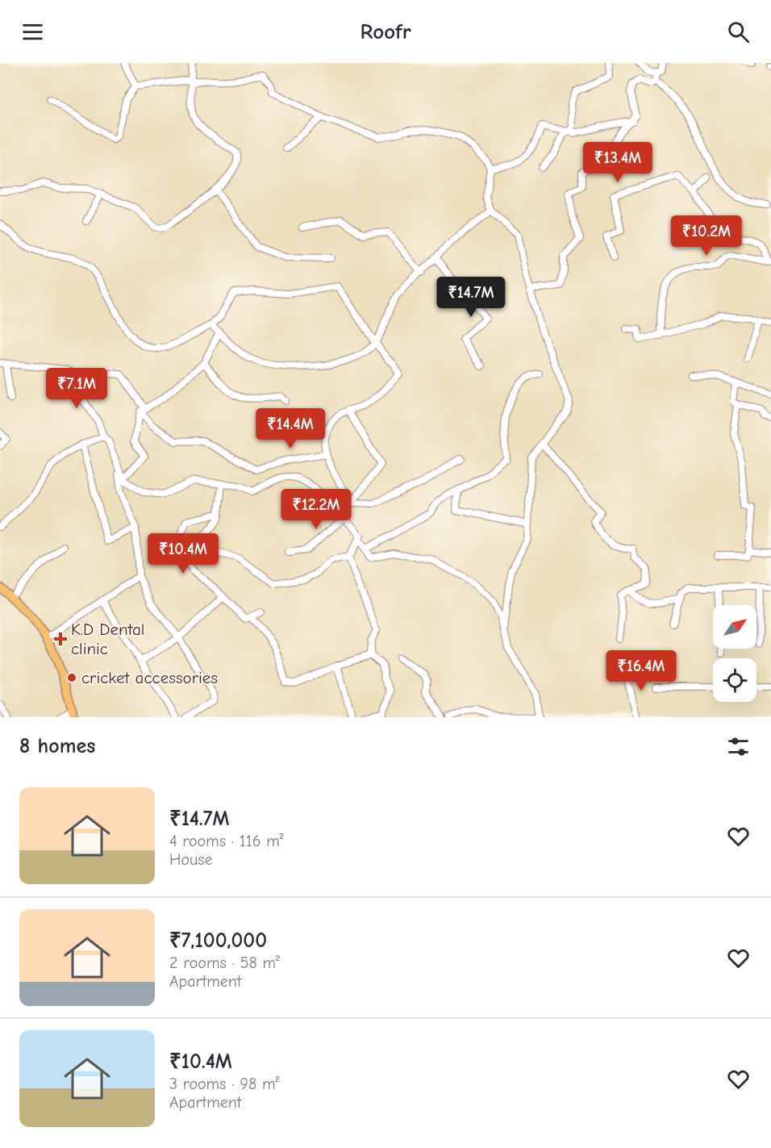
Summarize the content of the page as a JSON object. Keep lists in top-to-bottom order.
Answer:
{
  "places": {
    "health": ["K.D Dental clinic"],
    "other": ["cricket accessories"]
  },
  "north": "top right",
  "page": {
    "header": "Roofr",
    "price": [
      "₹13.4M",
      "₹10.2M",
      "₹14.7M",
      "₹7.1M",
      "₹14.4M",
      "₹12.2M",
      "₹10.4M",
      "₹16.4M"
    ],
    "heading": "8 homes",
    "list": [
      {
        "name": "₹14.7M",
        "note": "4 rooms · 116 m² · House"
      },
      {
        "name": "₹7,100,000",
        "note": "2 rooms · 58 m² · Apartment"
      },
      {
        "name": "₹10.4M",
        "note": "3 rooms · 98 m² · Apartment"
      }
    ]
  }
}
